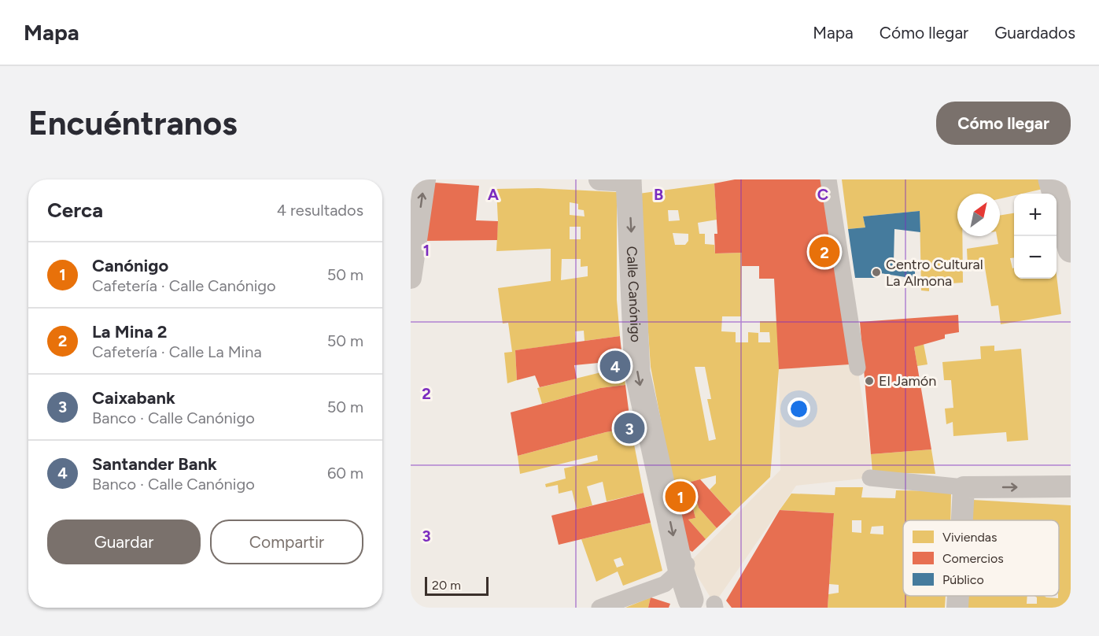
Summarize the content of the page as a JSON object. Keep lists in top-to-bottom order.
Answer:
{
  "streets": {
    "street": ["Calle Canónigo"]
  },
  "places": ["Centro Cultural La Almona", "El Jamón"],
  "legend": ["Viviendas", "Comercios", "Público"],
  "scale_bar": "20 m",
  "north": "top right",
  "page": {
    "header": "Mapa",
    "nav": ["Mapa", "Cómo llegar", "Guardados"],
    "buttons": [
      "Cómo llegar",
      ["Guardar", "Compartir"]
    ],
    "title": "Encuéntranos",
    "heading": ["Cerca", "4 resultados"],
    "map_buttons": ["+", "−"],
    "pins": [
      "2",
      "4",
      "3",
      "1"
    ],
    "list": [
      {
        "mark": "1",
        "name": "Canónigo",
        "note": "Cafetería · Calle Canónigo",
        "value": "50 m"
      },
      {
        "mark": "2",
        "name": "La Mina 2",
        "note": "Cafetería · Calle La Mina",
        "value": "50 m"
      },
      {
        "mark": "3",
        "name": "Caixabank",
        "note": "Banco · Calle Canónigo",
        "value": "50 m"
      },
      {
        "mark": "4",
        "name": "Santander Bank",
        "note": "Banco · Calle Canónigo",
        "value": "60 m"
      }
    ],
    "scale": "20 m"
  },
  "grid": {
    "columns": ["A", "B", "C"],
    "rows": ["1", "2", "3"]
  }
}
